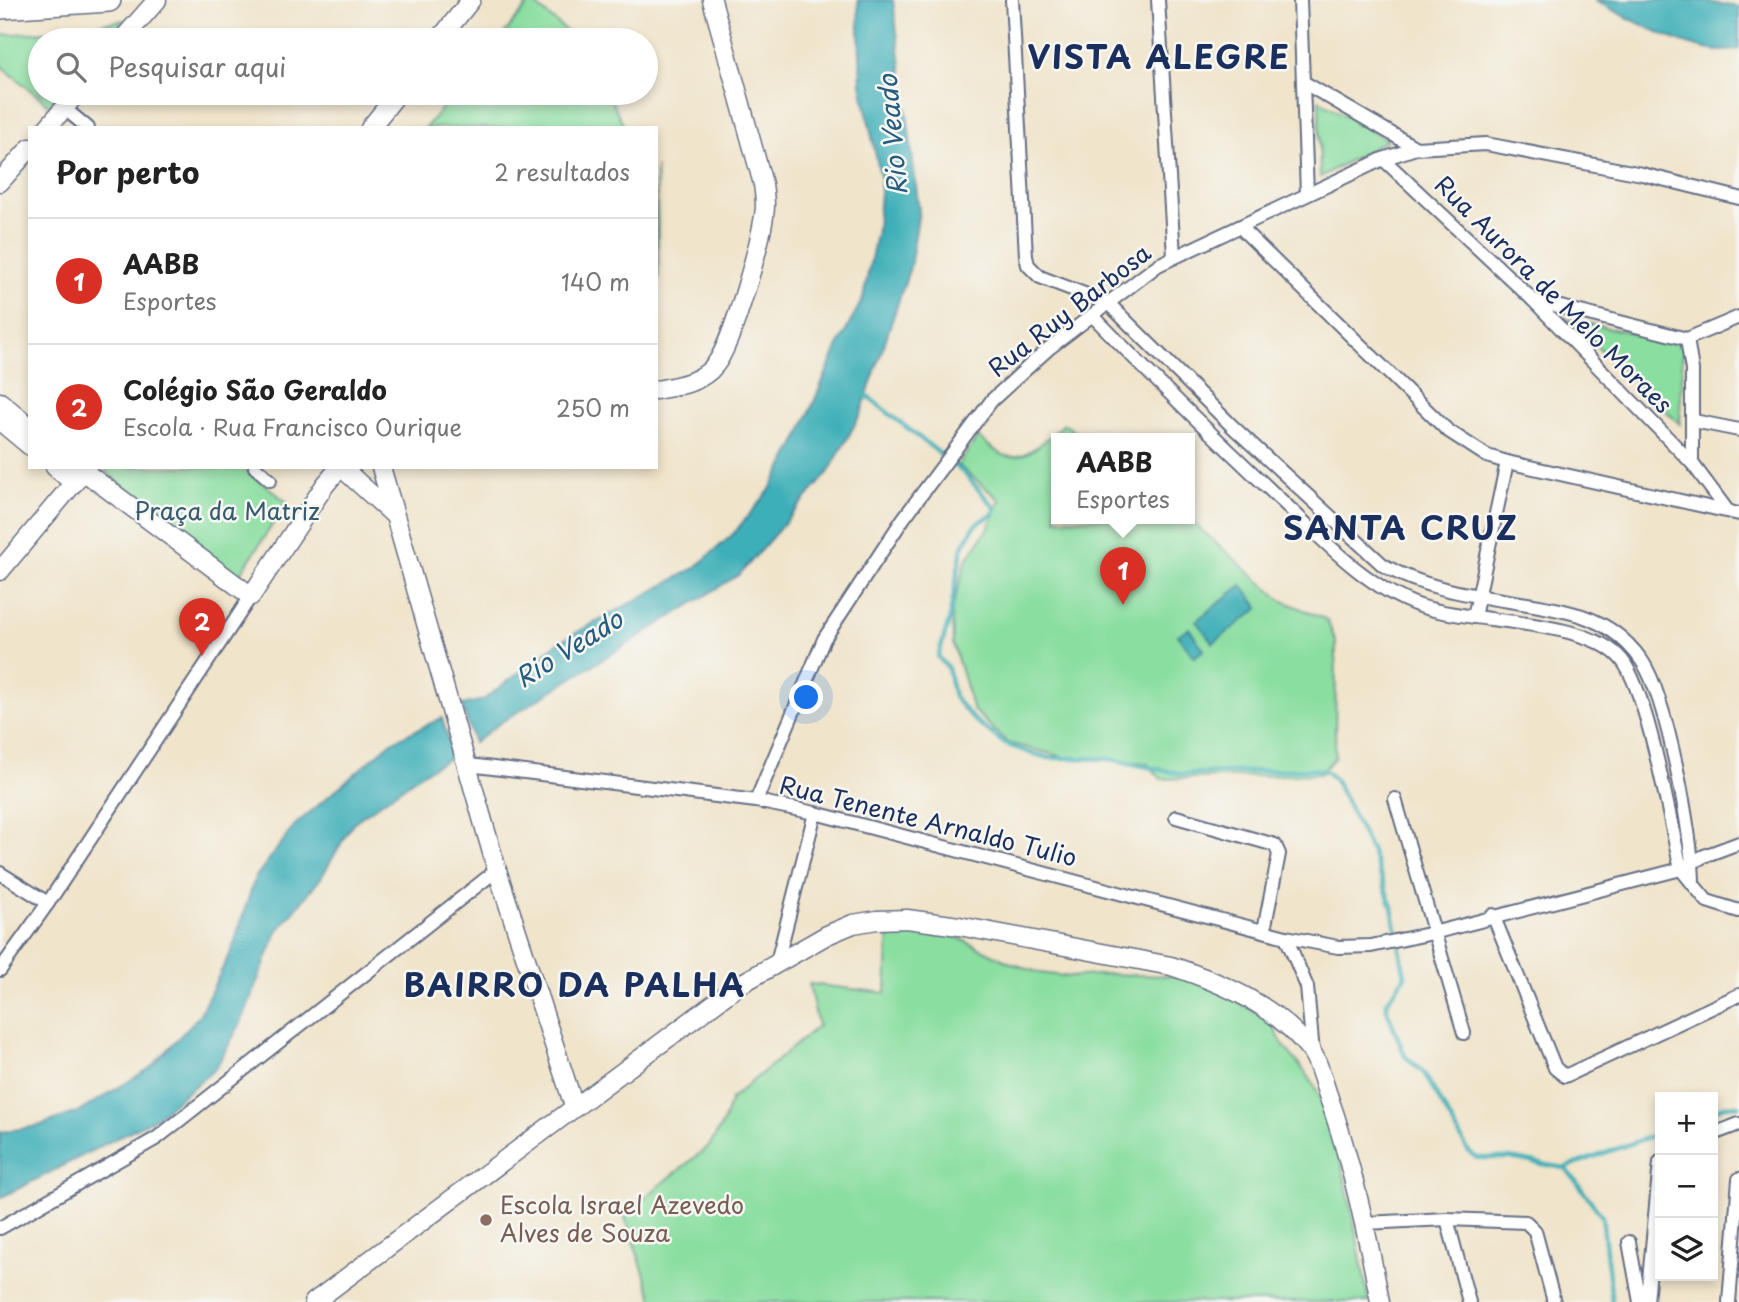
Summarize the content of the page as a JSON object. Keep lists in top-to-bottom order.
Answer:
{
  "streets": {
    "street": ["Rua Aurora de Melo Moraes", "Rua Ruy Barbosa", "Rua Tenente Arnaldo Tulio"]
  },
  "crossings": [
    ["Rua Aurora de Melo Moraes", "Rua Ruy Barbosa"],
    ["Rua Ruy Barbosa", "Rua Tenente Arnaldo Tulio"]
  ],
  "districts": ["VISTA ALEGRE", "SANTA CRUZ", "BAIRRO DA PALHA"],
  "water": ["Rio Veado"],
  "parks": ["Praça da Matriz"],
  "places": ["Escola Israel Azevedo Alves de Souza"],
  "page": {
    "search": "Pesquisar aqui",
    "heading": ["Por perto", "2 resultados"],
    "list": [
      {
        "mark": "1",
        "name": "AABB",
        "note": "Esportes",
        "value": "140 m"
      },
      {
        "mark": "2",
        "name": "Colégio São Geraldo",
        "note": "Escola · Rua Francisco Ourique",
        "value": "250 m"
      }
    ],
    "popup": ["AABB", "Esportes"],
    "pins": ["1", "2"],
    "map_buttons": ["+", "−"]
  }
}
